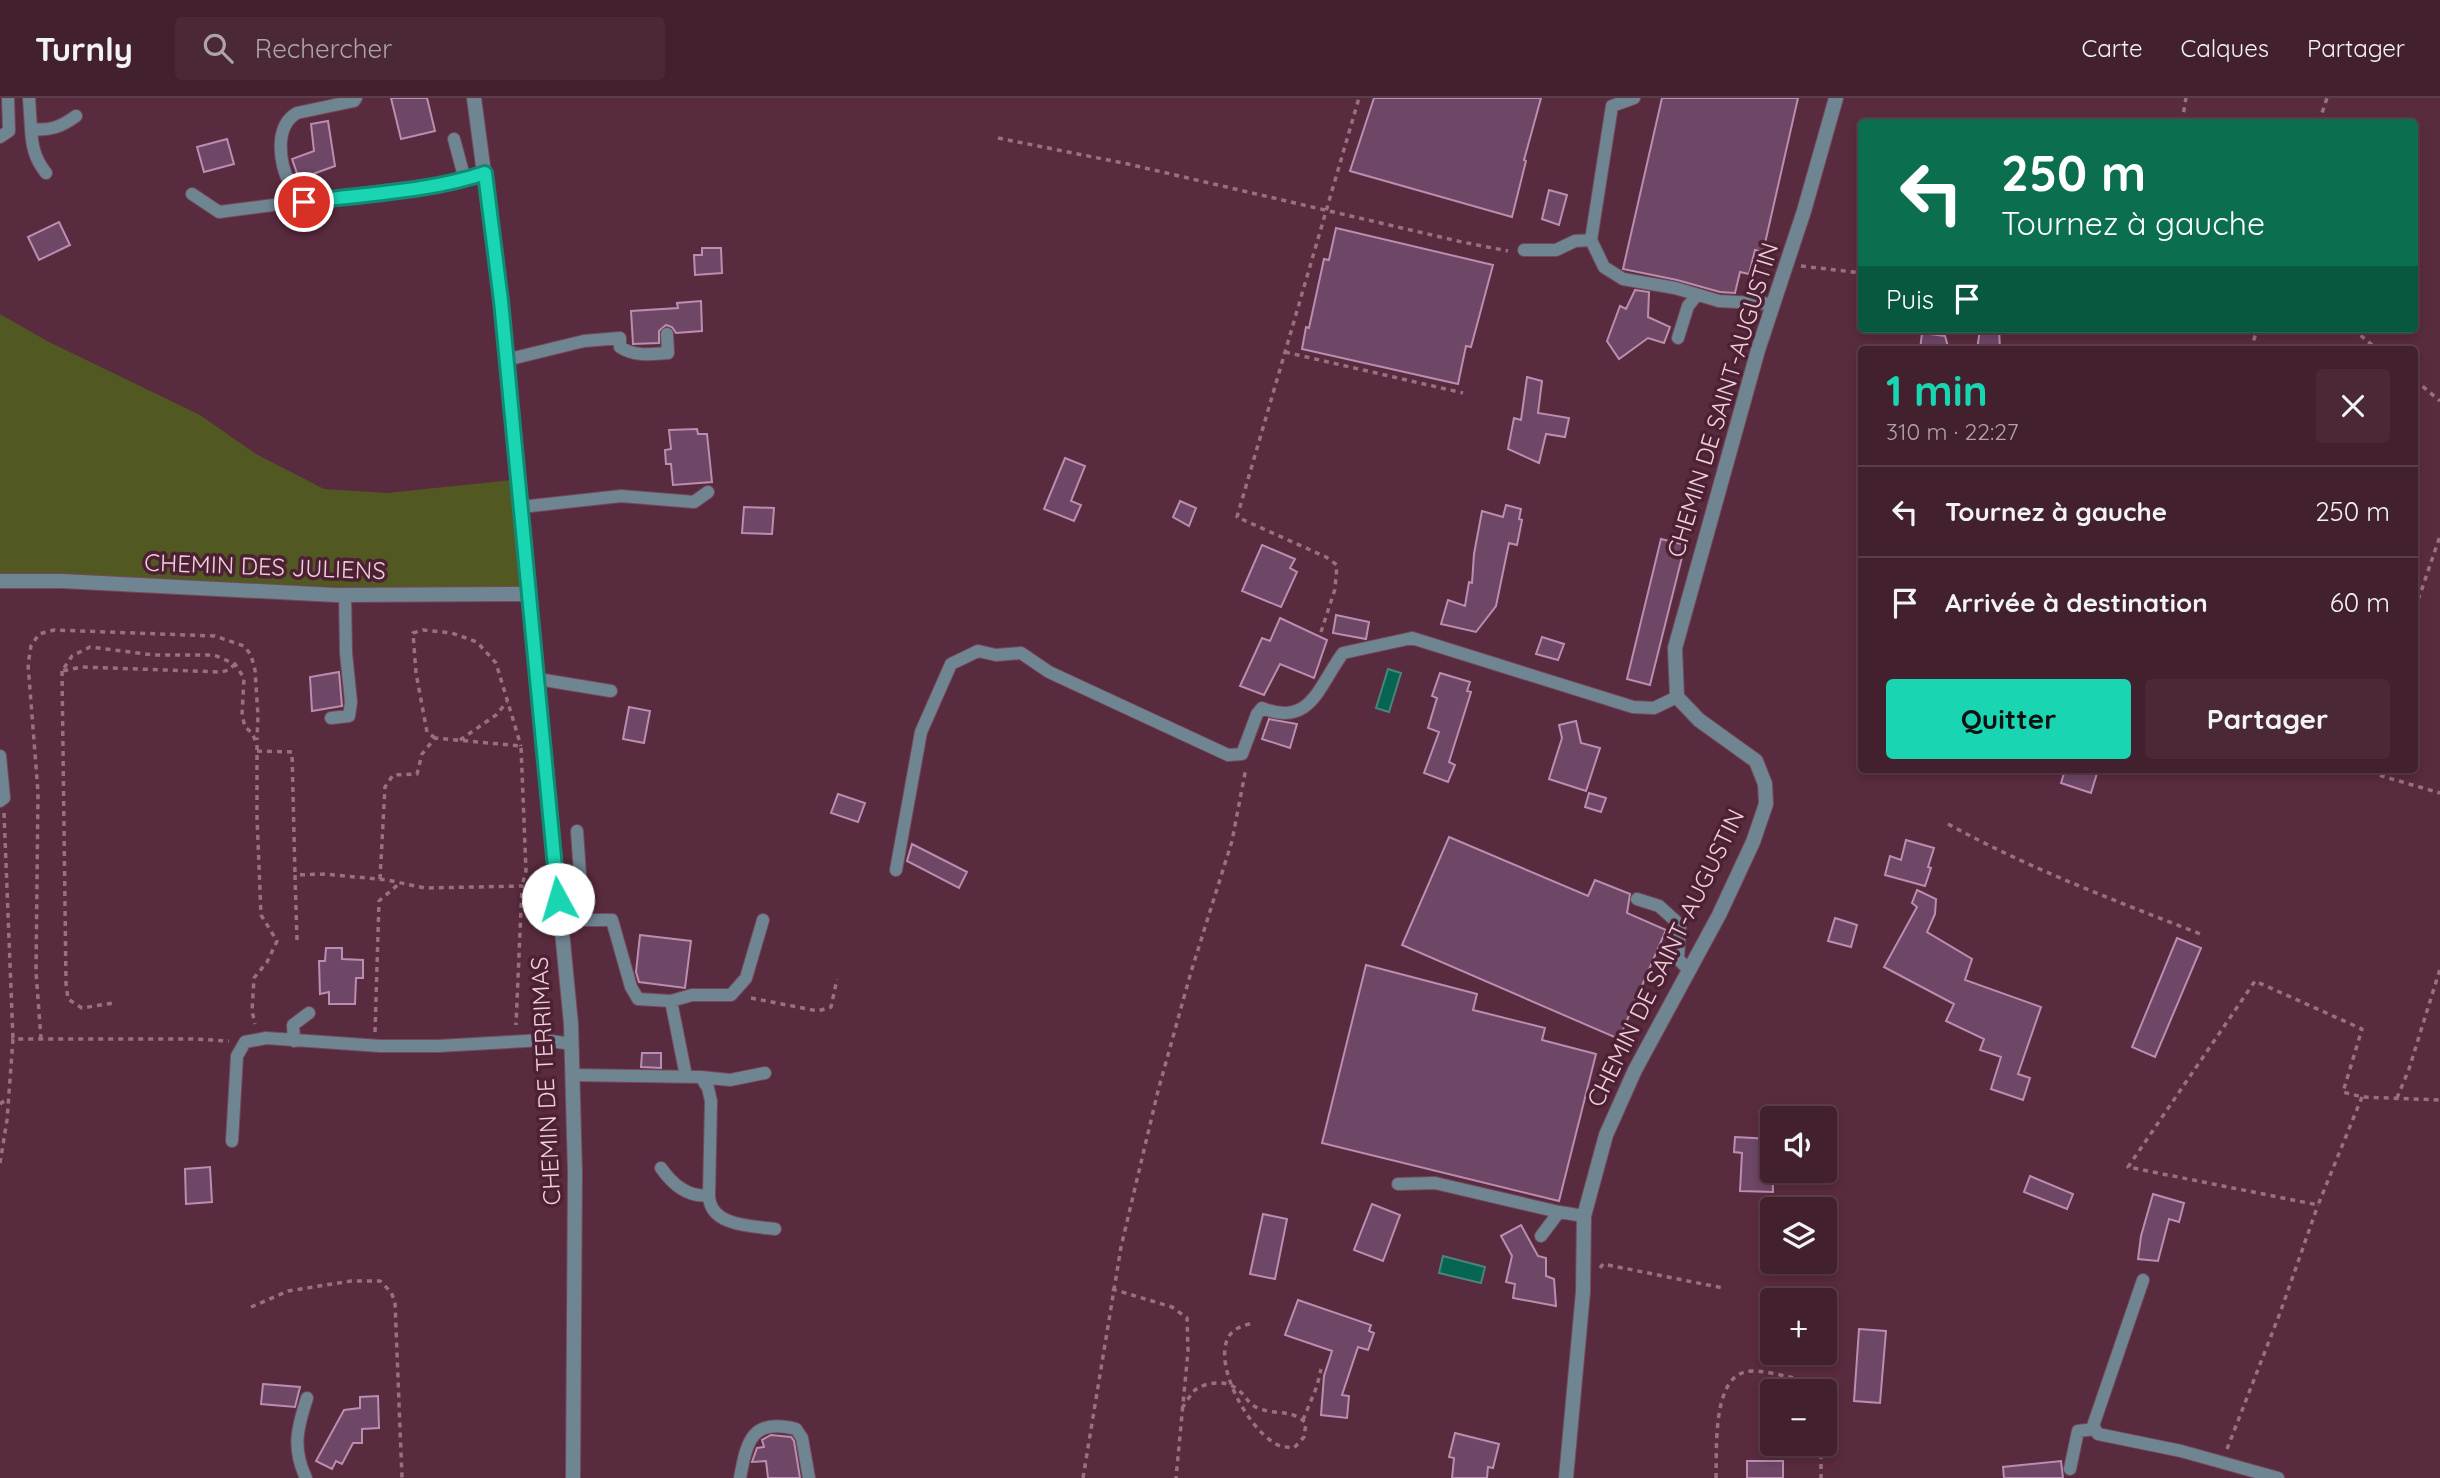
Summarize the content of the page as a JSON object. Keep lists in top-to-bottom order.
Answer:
{
  "streets": {
    "street": ["CHEMIN DE SAINT-AUGUSTIN", "CHEMIN DES JULIENS", "CHEMIN DE TERRIMAS"]
  },
  "crossings": [
    ["CHEMIN DES JULIENS", "CHEMIN DE TERRIMAS"]
  ],
  "page": {
    "header": "Turnly",
    "search": "Rechercher",
    "nav": ["Carte", "Calques", "Partager"],
    "turn": ["250 m", "Tournez à gauche"],
    "then": "Puis",
    "heading": ["1 min", "310 m · 22:27"],
    "list": [
      {
        "name": "Tournez à gauche",
        "value": "250 m"
      },
      {
        "name": "Arrivée à destination",
        "value": "60 m"
      }
    ],
    "buttons": ["Quitter", "Partager"],
    "map_buttons": ["+", "−"]
  }
}
